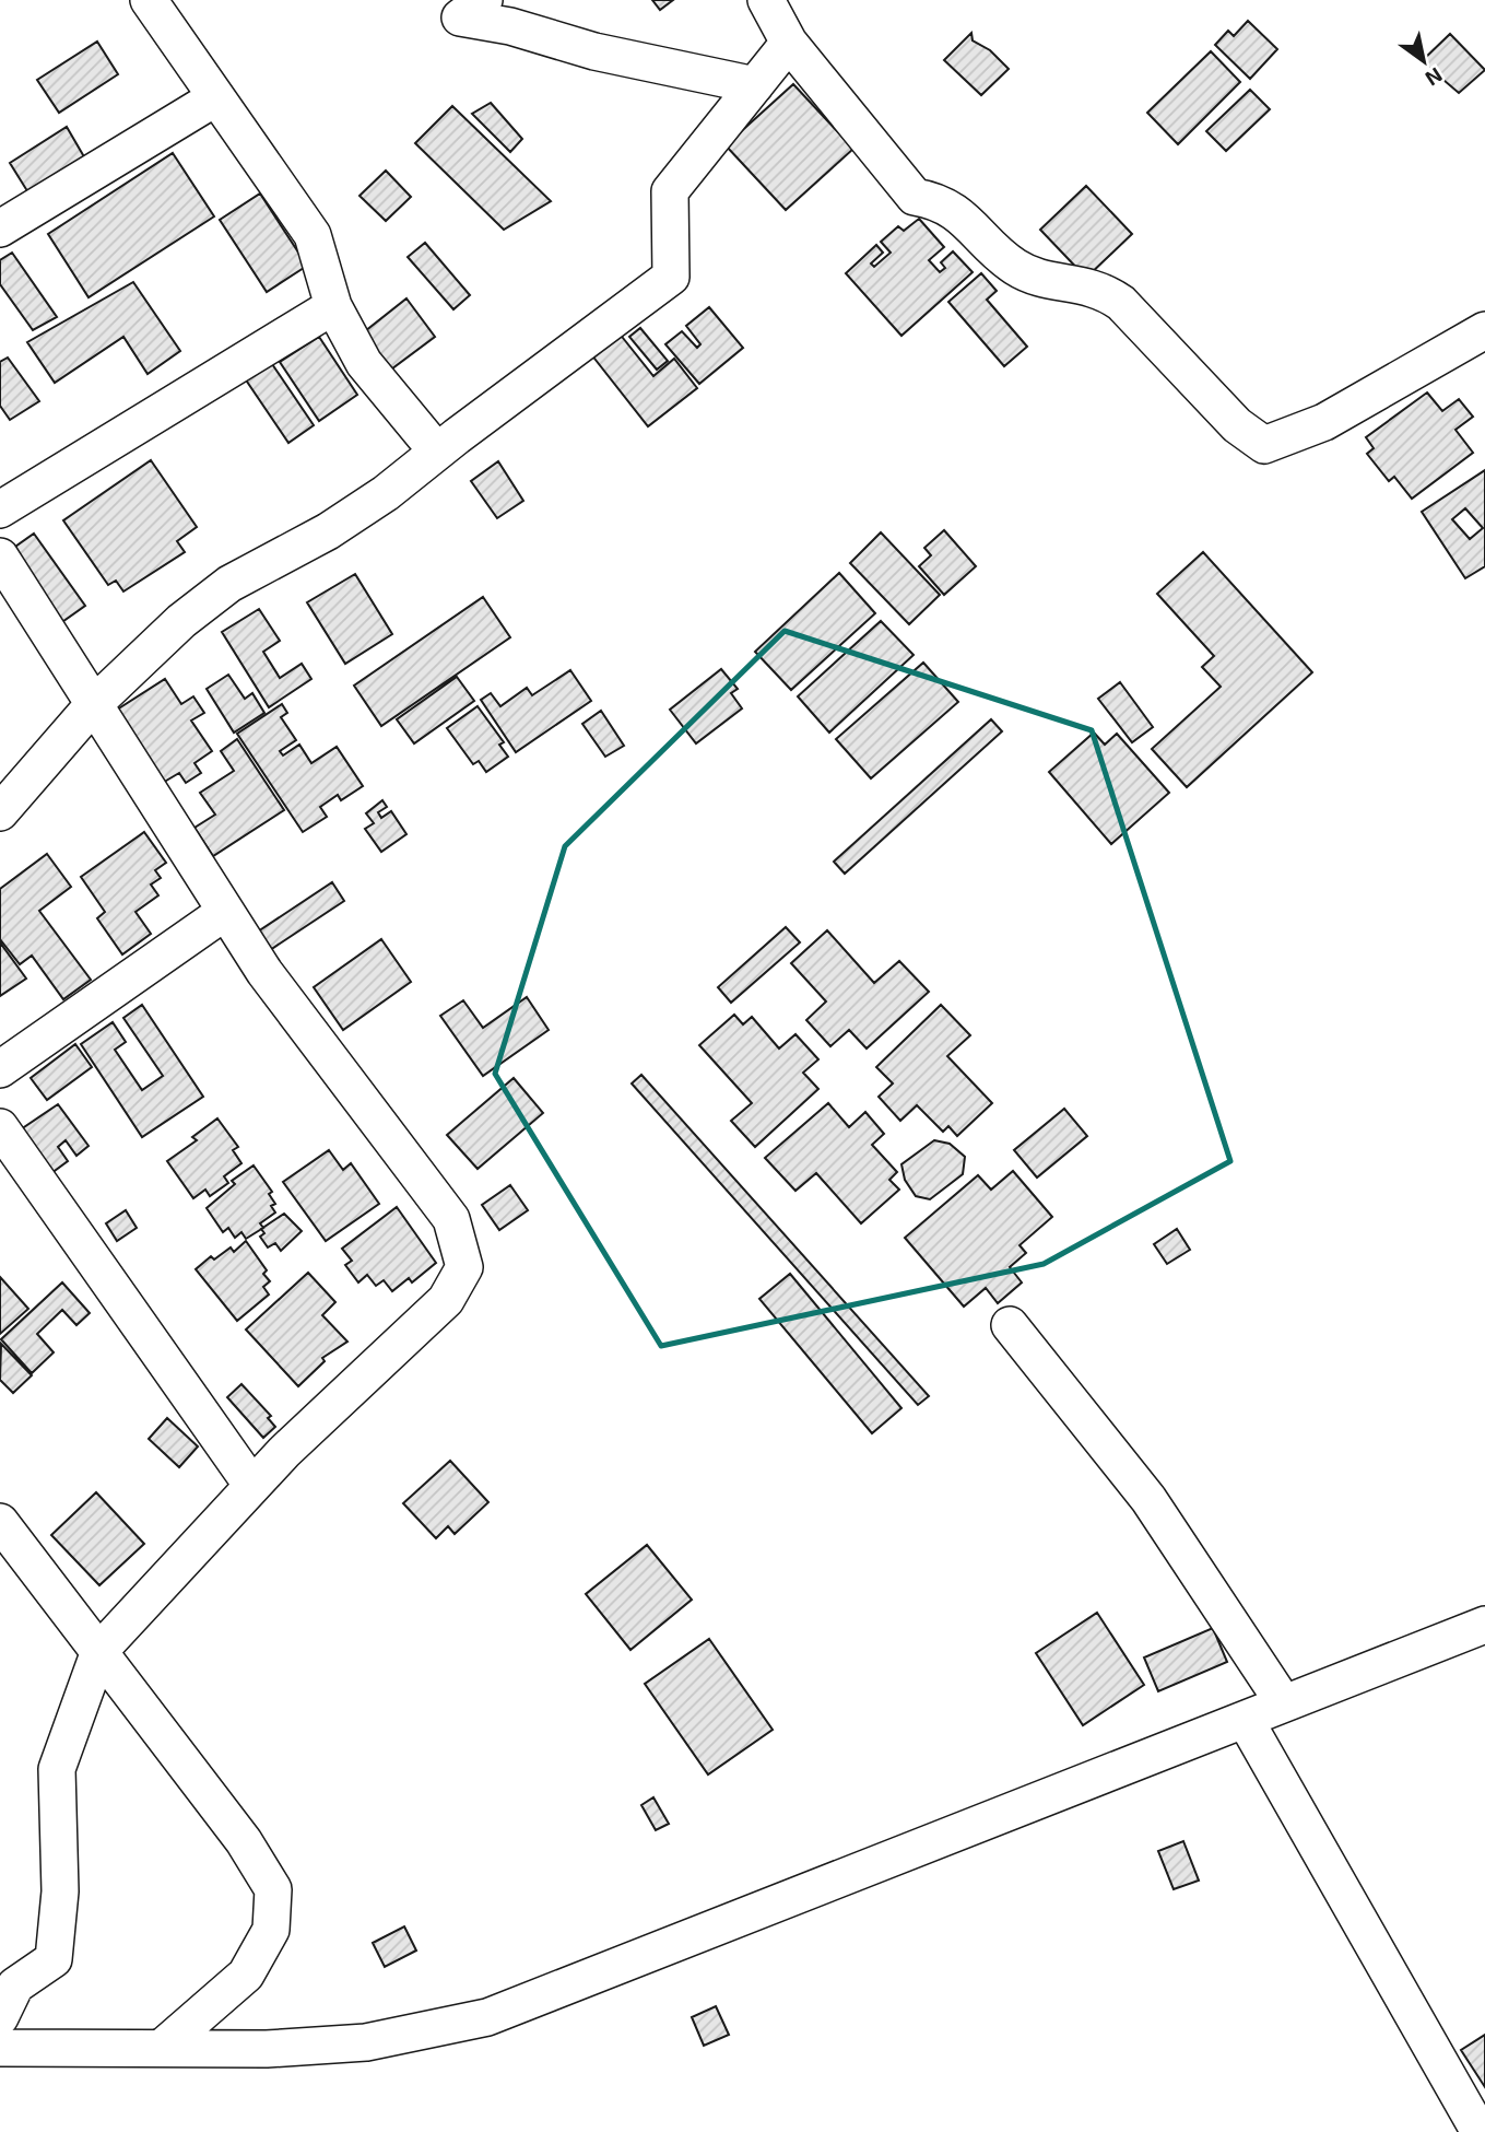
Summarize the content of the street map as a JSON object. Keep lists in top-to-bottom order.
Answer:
{
  "north": "bottom right"
}
